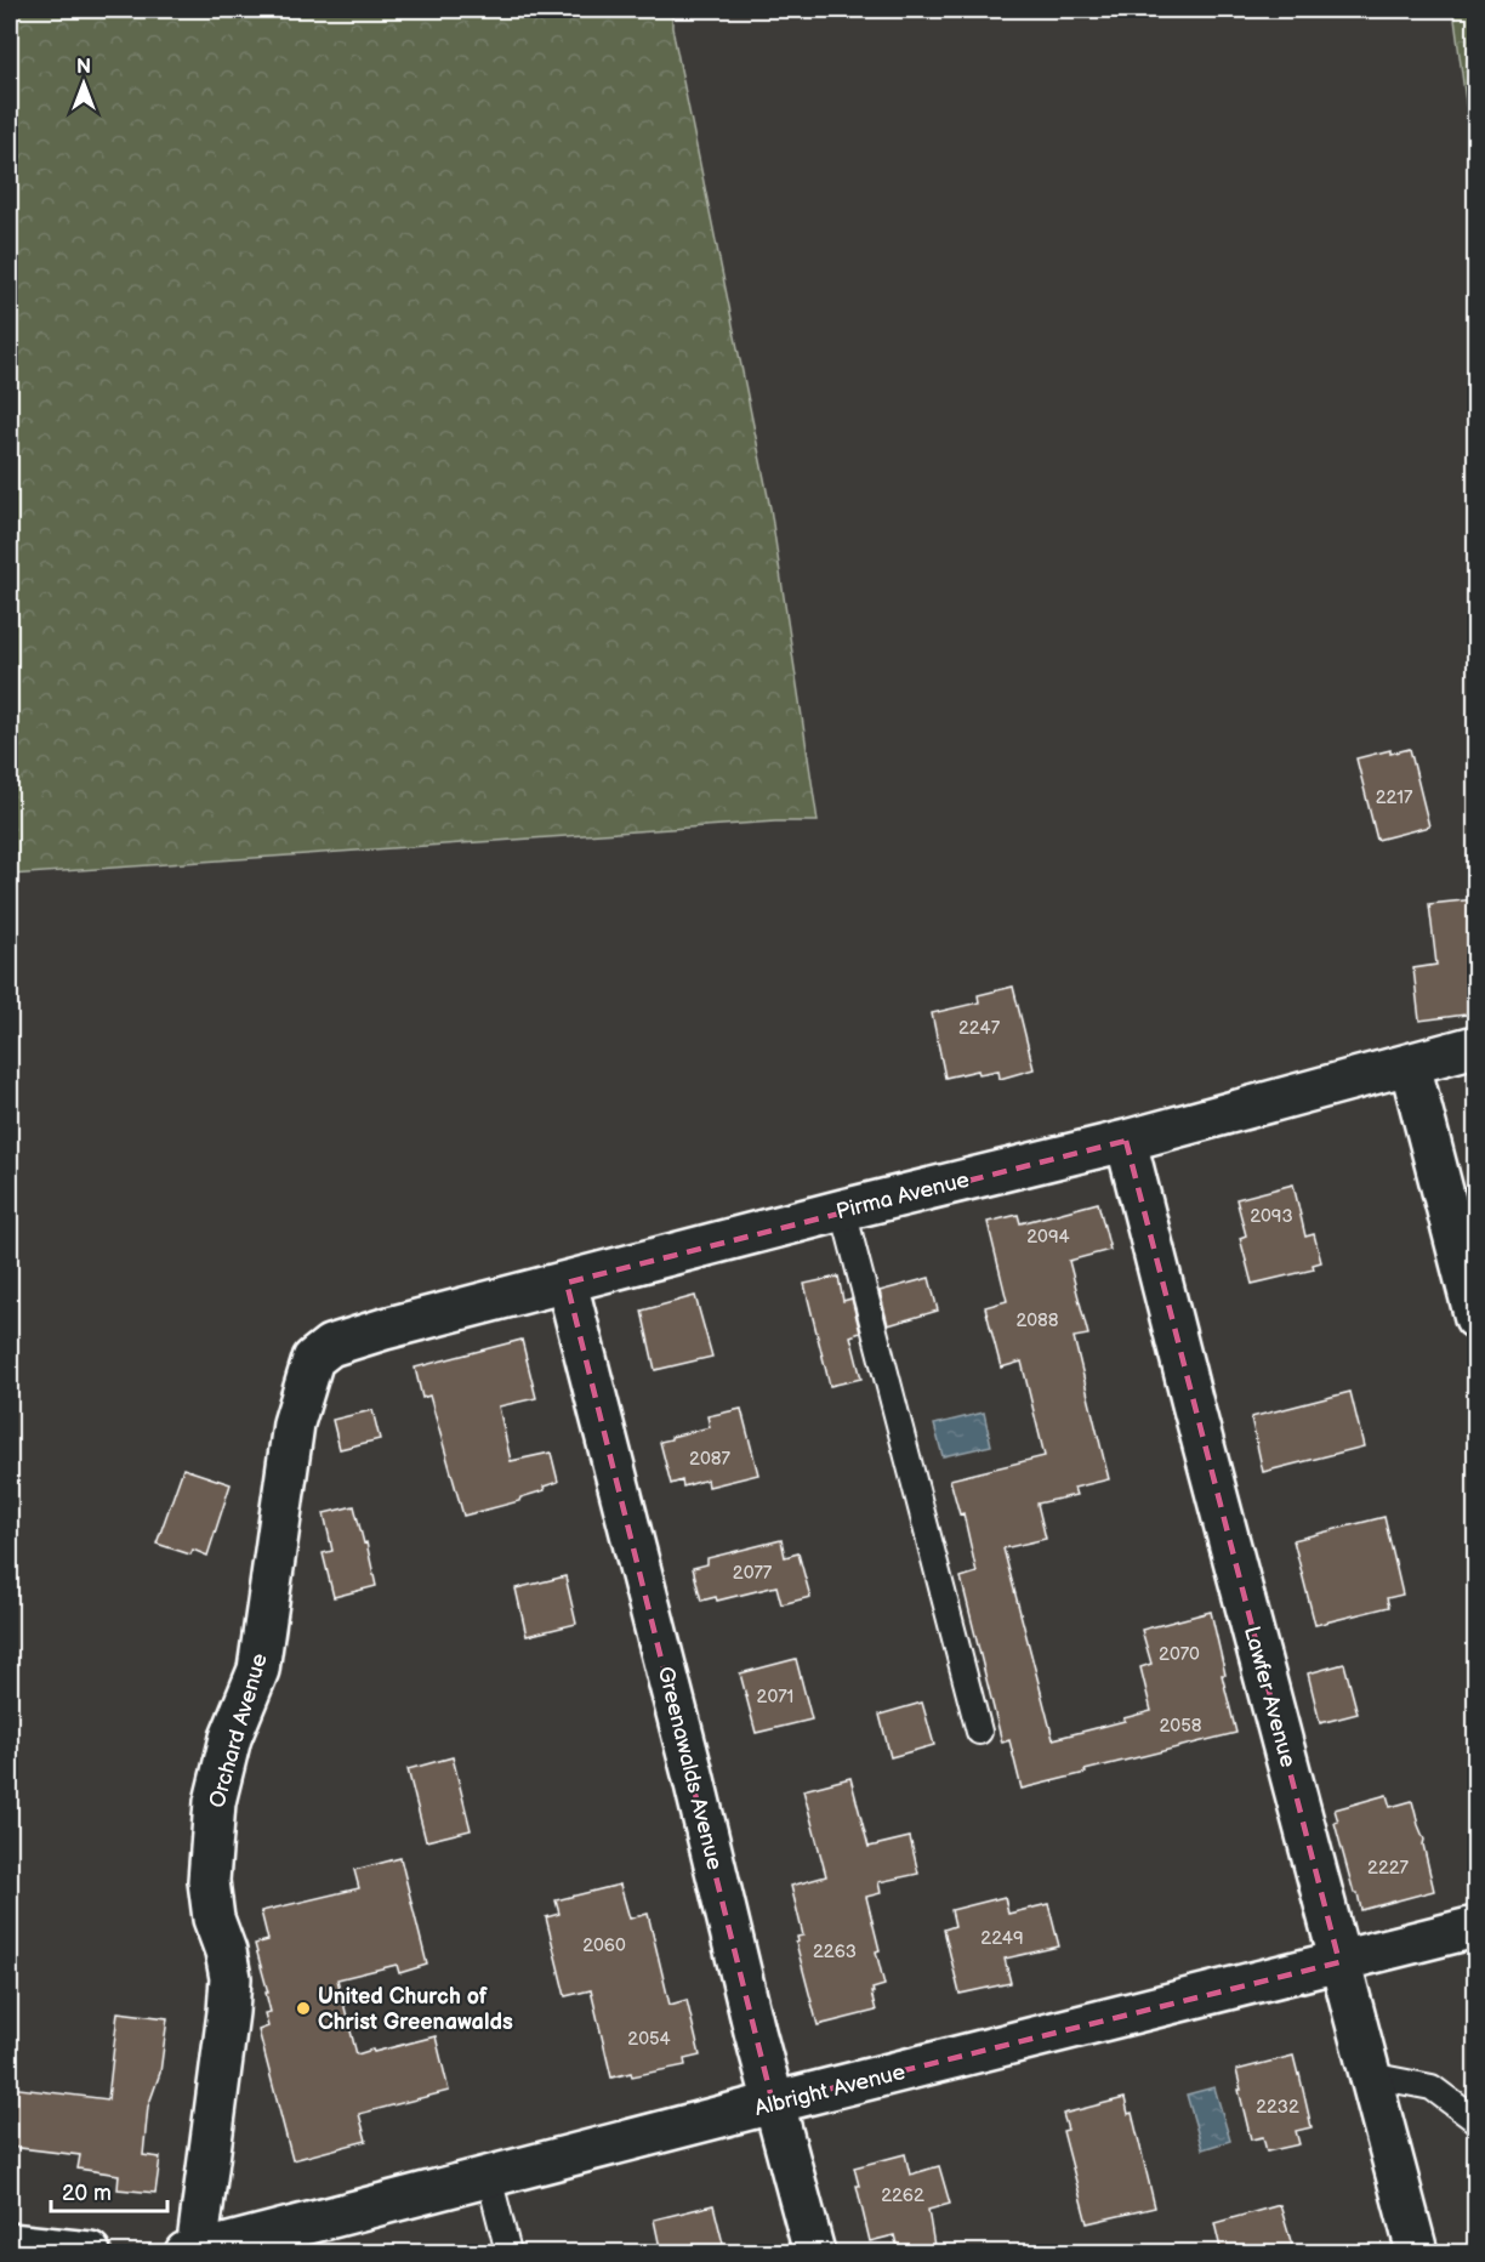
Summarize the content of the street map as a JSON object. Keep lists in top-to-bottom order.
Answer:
{
  "streets": {
    "street": [
      "Pirma Avenue",
      "Lawfer Avenue",
      "Orchard Avenue",
      "Greenawalds Avenue",
      "Albright Avenue"
    ]
  },
  "crossings": [
    ["Pirma Avenue", "Lawfer Avenue"],
    ["Pirma Avenue", "Orchard Avenue"],
    ["Pirma Avenue", "Greenawalds Avenue"],
    ["Lawfer Avenue", "Albright Avenue"],
    ["Orchard Avenue", "Albright Avenue"],
    ["Greenawalds Avenue", "Albright Avenue"]
  ],
  "places": ["United Church of Christ Greenawalds"],
  "house_numbers": [
    "2217",
    "2247",
    "2093",
    "2094",
    "2088",
    "2087",
    "2077",
    "2070",
    "2071",
    "2058",
    "2227",
    "2249",
    "2060",
    "2263",
    "2054",
    "2232",
    "2262"
  ],
  "scale_bar": "20 m",
  "north": "top"
}
